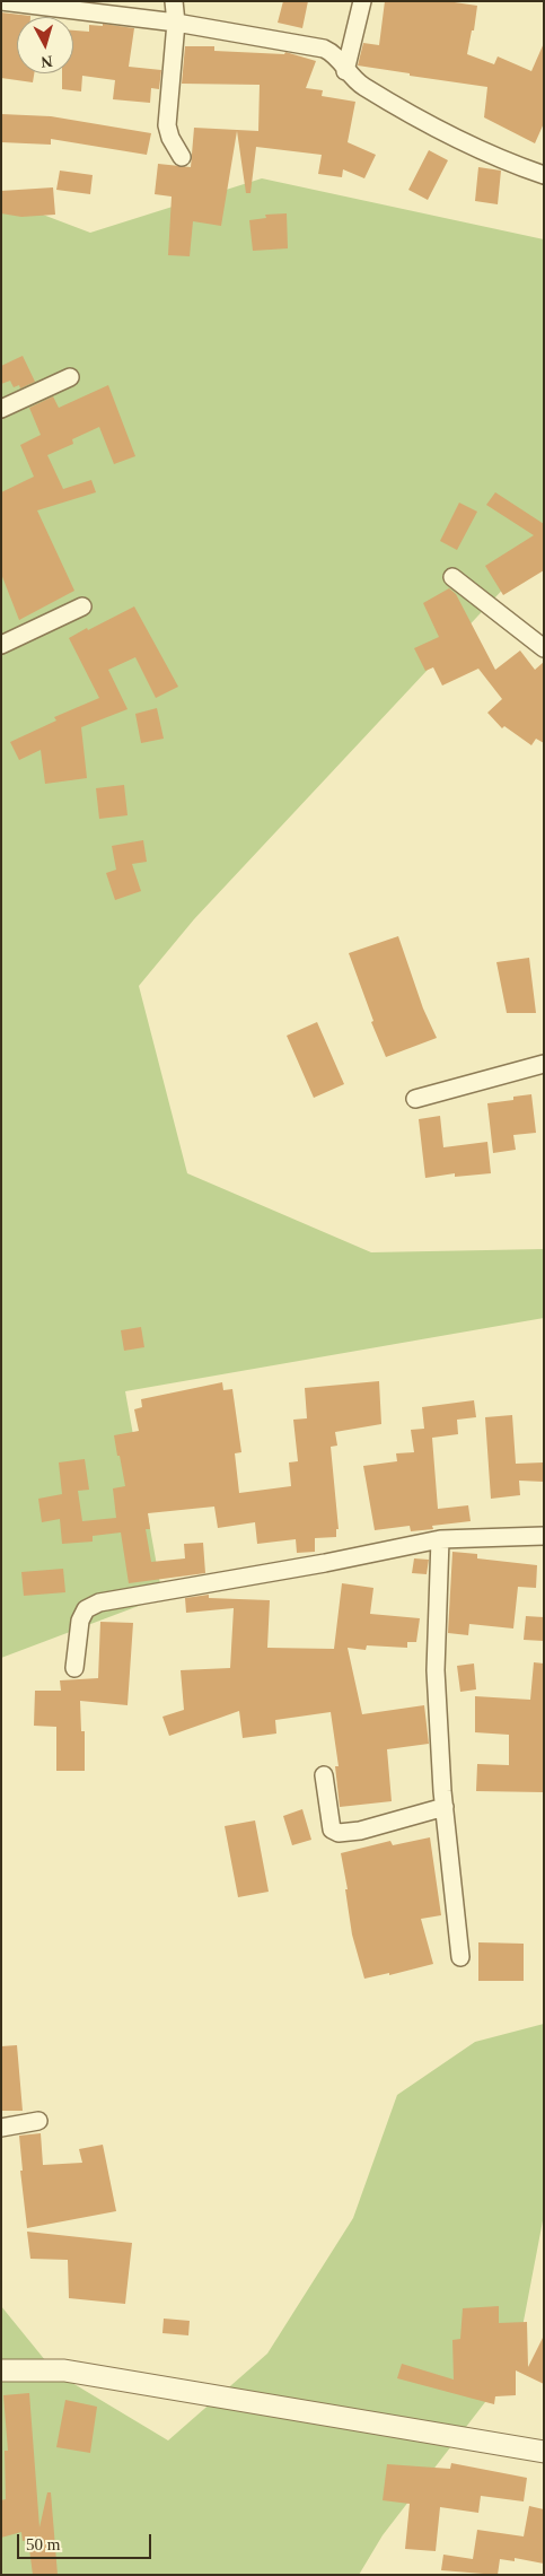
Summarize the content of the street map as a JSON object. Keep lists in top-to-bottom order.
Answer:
{
  "scale_bar": "50 m",
  "north": "bottom"
}
